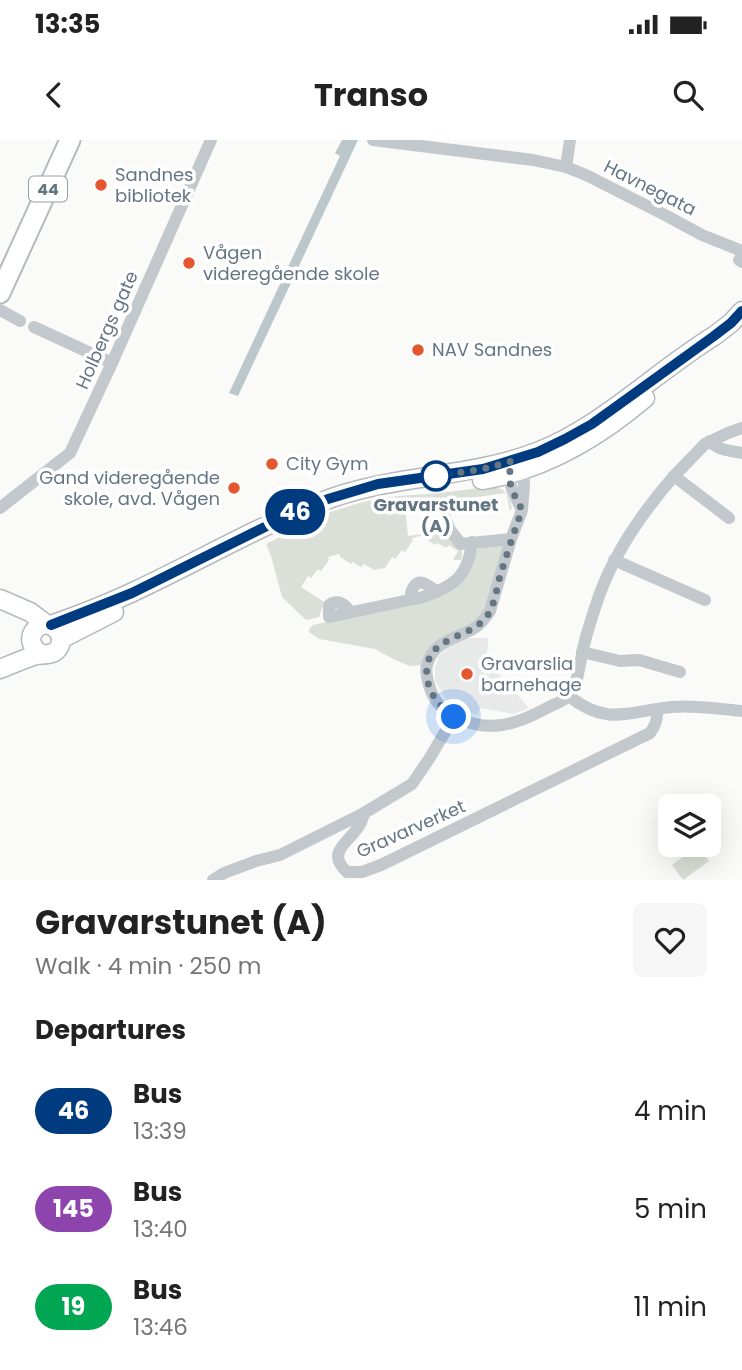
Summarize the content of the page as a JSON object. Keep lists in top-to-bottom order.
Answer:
{
  "streets": {
    "main road": ["44"],
    "street": ["Havnegata", "Holbergs gate", "Gravarverket"]
  },
  "places": [
    "Sandnes bibliotek",
    "Vågen videregående skole",
    "NAV Sandnes",
    "City Gym",
    "Gravarstunet (A)",
    "Gand videregående skole, avd. Vågen",
    "Gravarslia barnehage"
  ],
  "lines": ["bus line 46"],
  "page": {
    "status": "13:35",
    "header": "Transo",
    "on_map": "46",
    "heading": [
      ["Gravarstunet (A)", "Walk · 4 min · 250 m"],
      "Departures"
    ],
    "list": [
      {
        "mark": "46",
        "name": "Bus",
        "note": "13:39",
        "value": "4 min"
      },
      {
        "mark": "145",
        "name": "Bus",
        "note": "13:40",
        "value": "5 min"
      },
      {
        "mark": "19",
        "name": "Bus",
        "note": "13:46",
        "value": "11 min"
      }
    ]
  }
}
